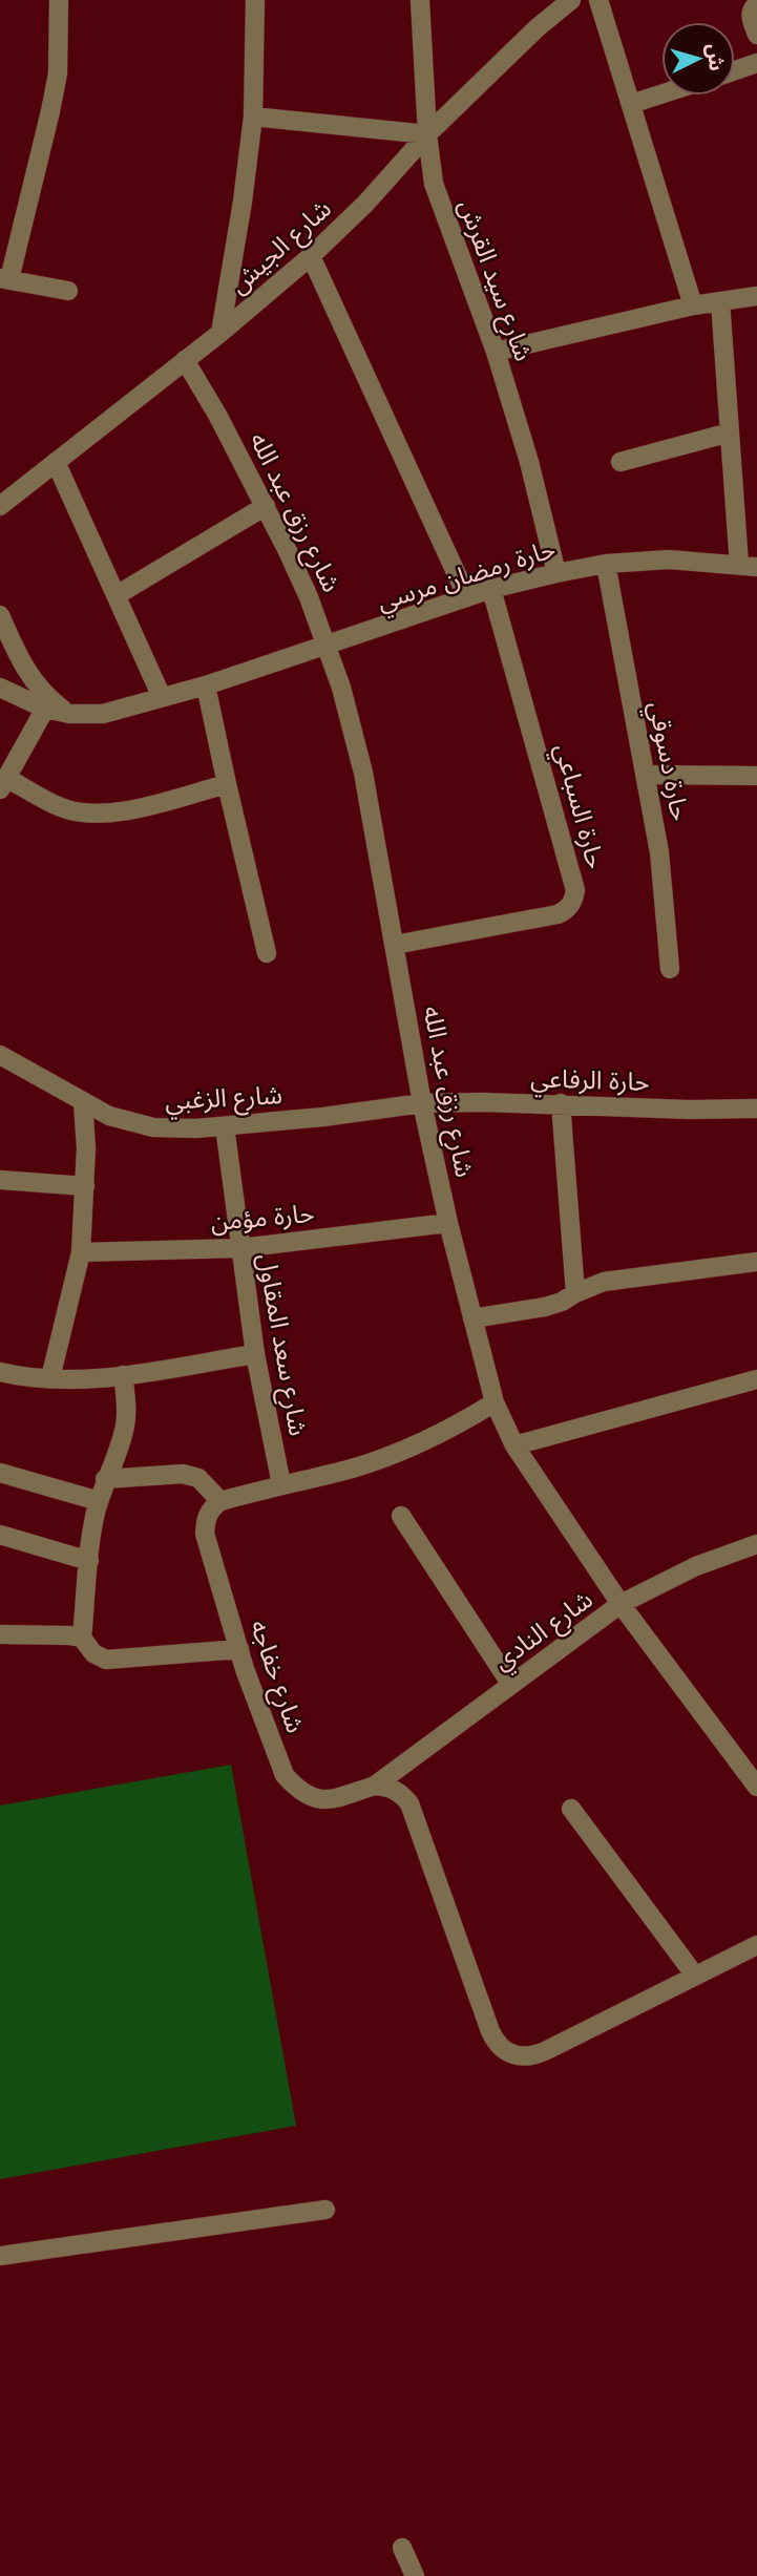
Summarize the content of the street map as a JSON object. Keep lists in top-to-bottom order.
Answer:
{
  "streets": {
    "street": [
      "شارع الجيش",
      "شارع سيد القرش",
      "شارع رزق عبد الله",
      "حارة رمضان مرسي",
      "حارة دسوقي",
      "حارة السباعي",
      "حارة الرفاعي",
      "شارع الزغبي",
      "حارة مؤمن",
      "شارع سعد المقاول",
      "شارع النادي",
      "شارع خفاجه"
    ]
  },
  "crossings": [
    ["شارع الجيش", "شارع سيد القرش"],
    ["شارع الجيش", "شارع رزق عبد الله"],
    ["شارع سيد القرش", "حارة رمضان مرسي"],
    ["شارع رزق عبد الله", "حارة رمضان مرسي"],
    ["شارع رزق عبد الله", "حارة السباعي"],
    ["شارع رزق عبد الله", "حارة الرفاعي"],
    ["شارع رزق عبد الله", "شارع الزغبي"],
    ["شارع رزق عبد الله", "حارة مؤمن"],
    ["شارع رزق عبد الله", "شارع النادي"],
    ["حارة رمضان مرسي", "حارة دسوقي"],
    ["حارة رمضان مرسي", "حارة السباعي"],
    ["حارة الرفاعي", "شارع الزغبي"],
    ["شارع الزغبي", "شارع سعد المقاول"],
    ["حارة مؤمن", "شارع سعد المقاول"],
    ["شارع النادي", "شارع خفاجه"]
  ],
  "north": "right"
}
